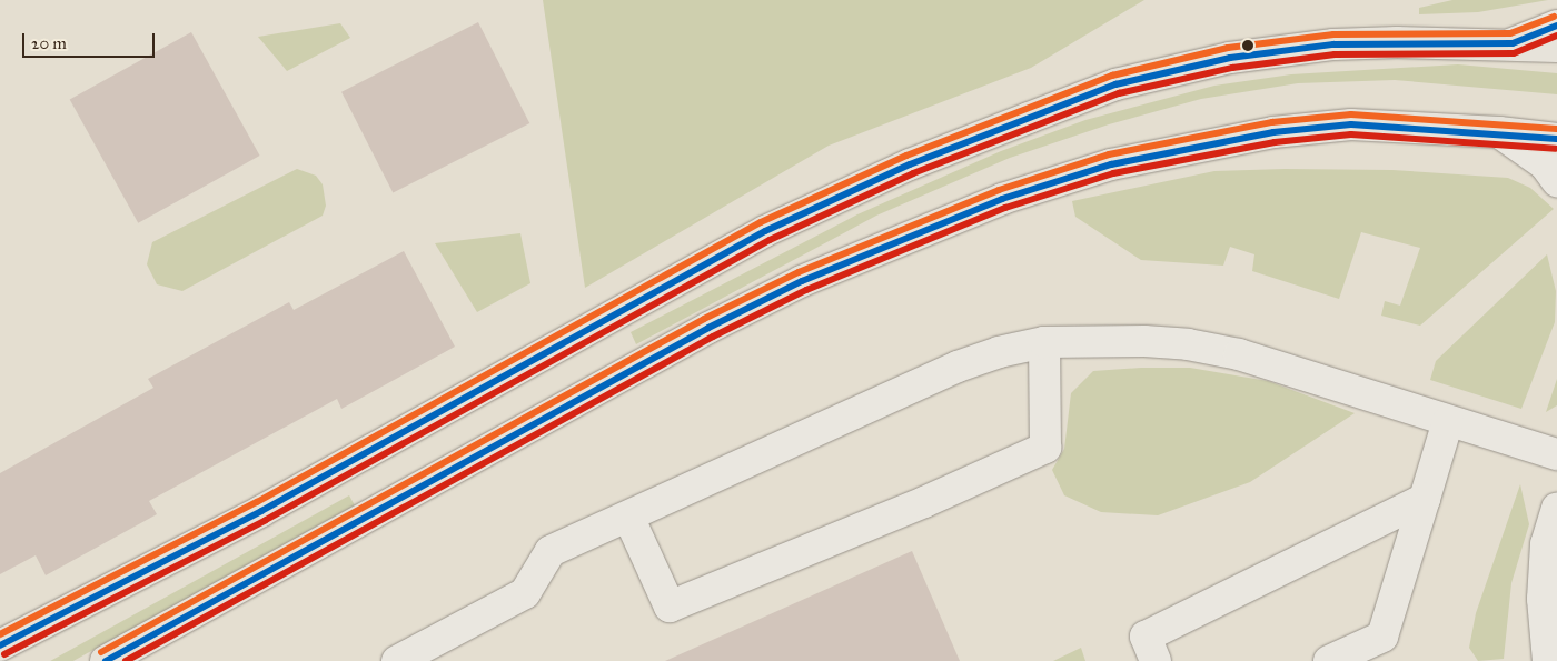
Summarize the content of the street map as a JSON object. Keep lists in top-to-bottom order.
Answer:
{
  "scale_bar": "20 m"
}
